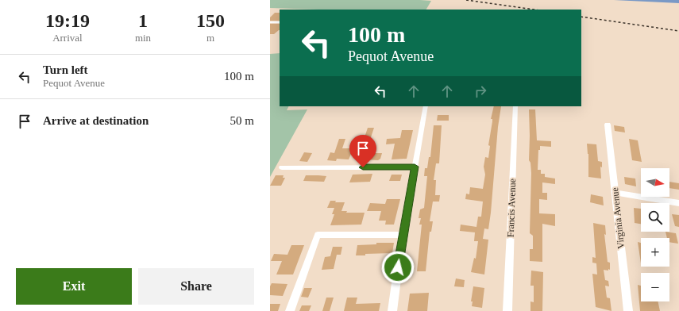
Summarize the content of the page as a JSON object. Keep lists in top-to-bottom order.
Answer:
{
  "streets": {
    "street": ["Francis Avenue", "Virginia Avenue"]
  },
  "north": "right",
  "page": {
    "eta": [
      "19:19",
      "Arrival",
      "1",
      "min",
      "150",
      "m"
    ],
    "turn": ["100 m", "Pequot Avenue"],
    "list": [
      {
        "name": "Turn left",
        "note": "Pequot Avenue",
        "value": "100 m"
      },
      {
        "name": "Arrive at destination",
        "value": "50 m"
      }
    ],
    "map_buttons": ["+", "−"],
    "buttons": ["Exit", "Share"]
  }
}
